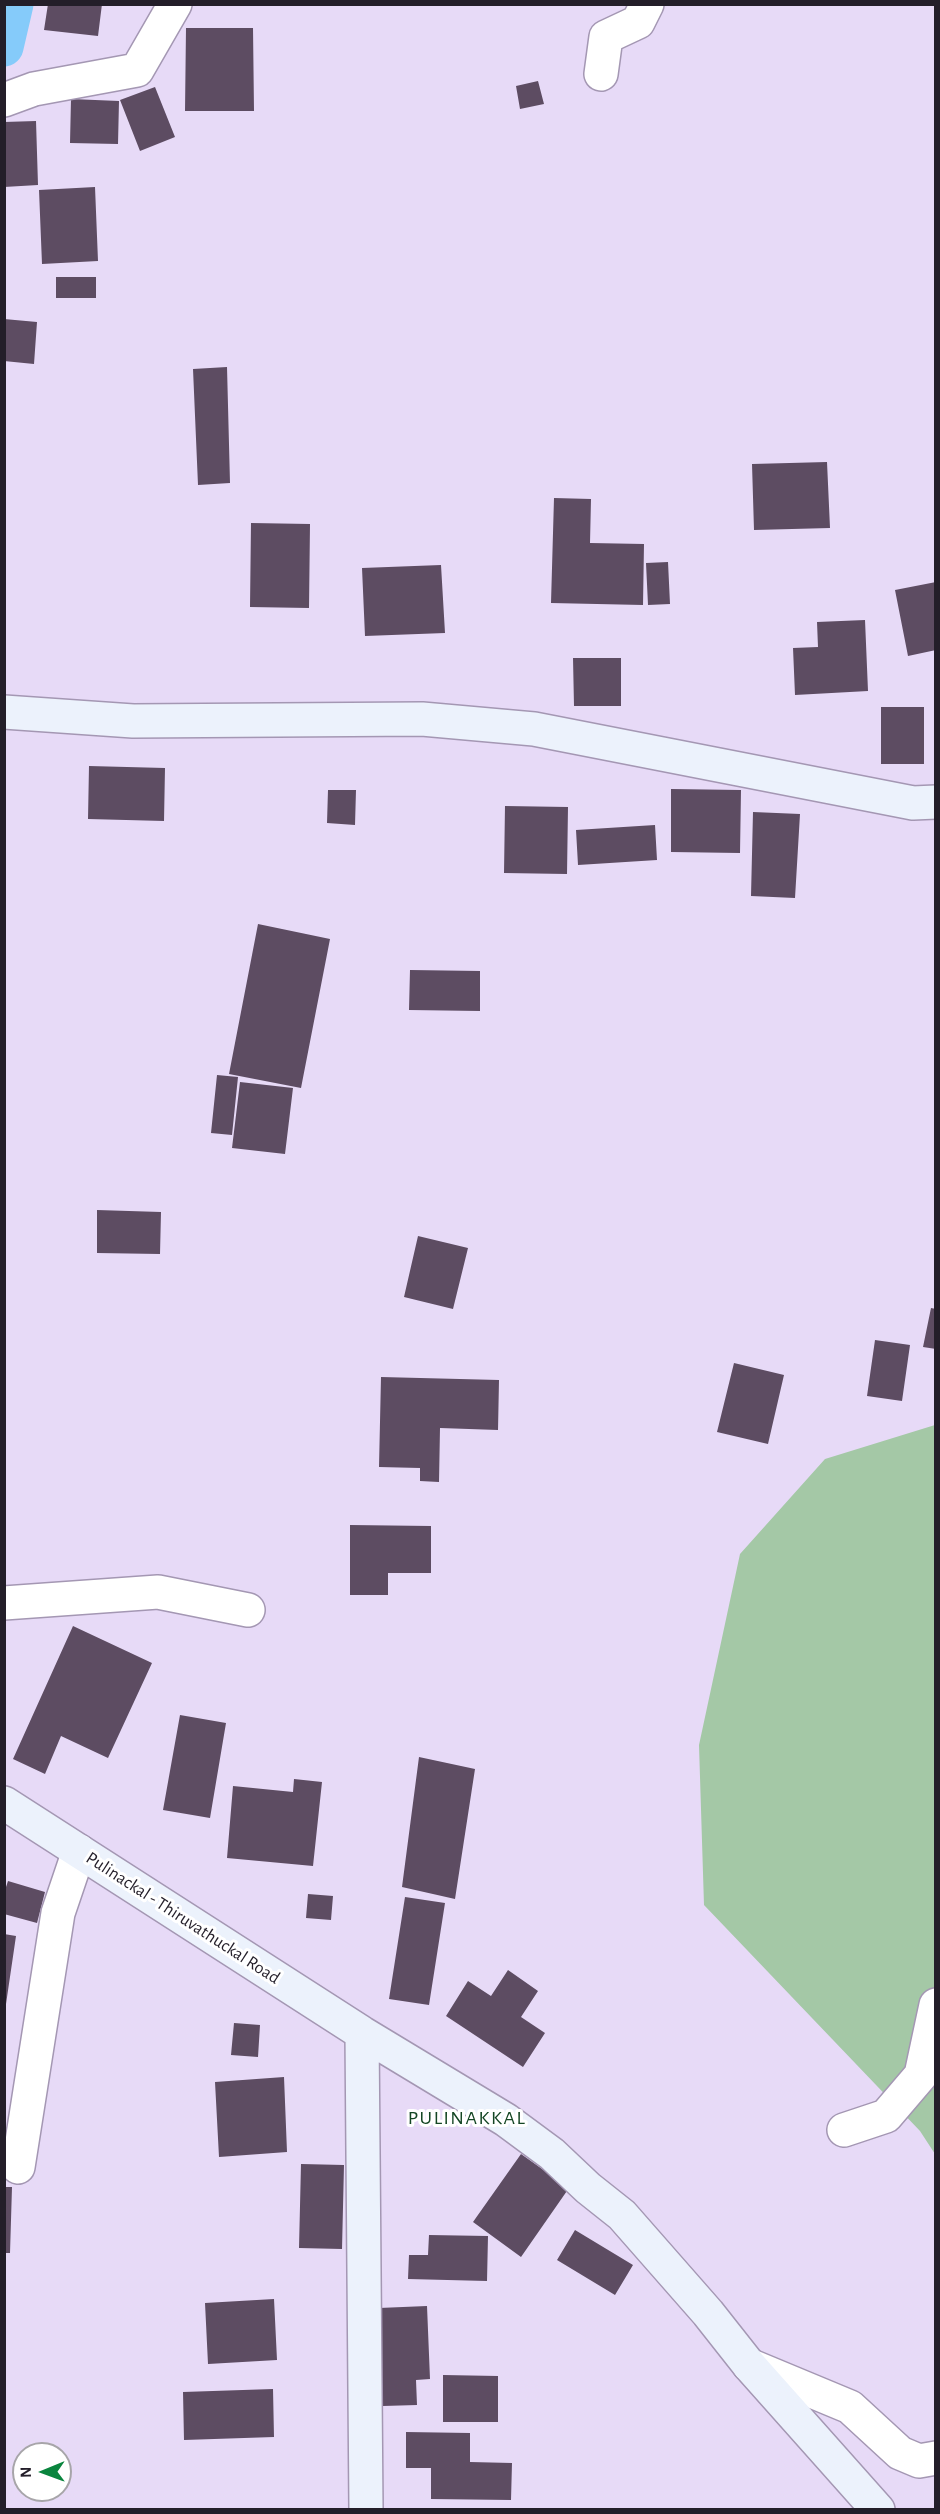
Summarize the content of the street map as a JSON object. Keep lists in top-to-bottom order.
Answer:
{
  "streets": {
    "street": ["Pulinackal - Thiruvathuckal Road"]
  },
  "districts": ["PULINAKKAL"],
  "north": "left"
}
